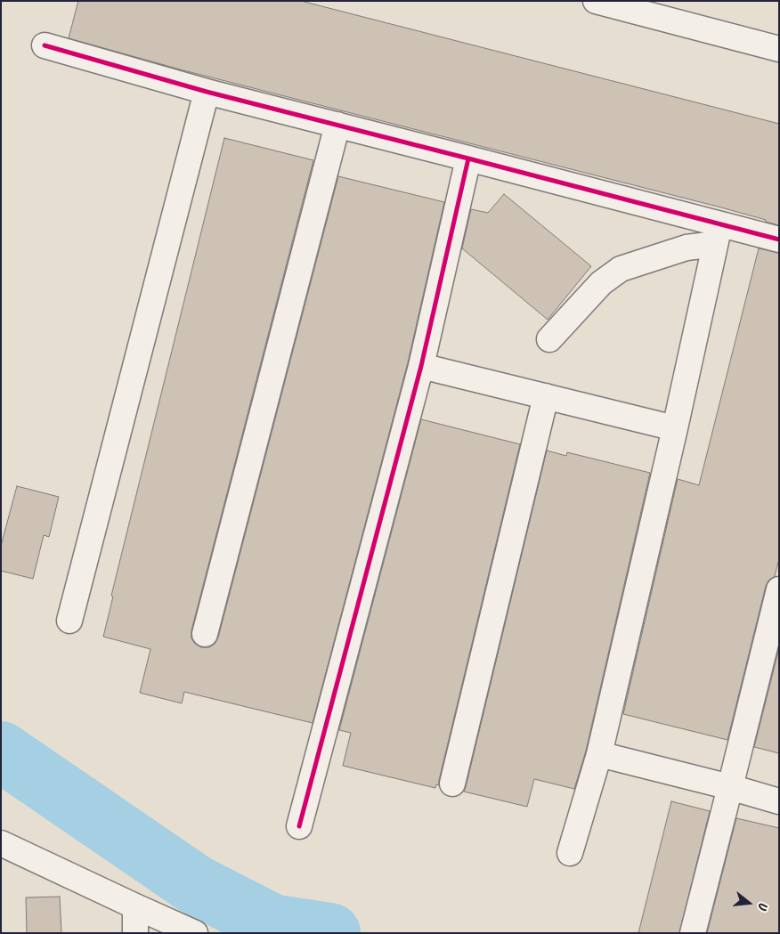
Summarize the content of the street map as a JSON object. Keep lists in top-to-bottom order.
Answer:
{
  "north": "right"
}
